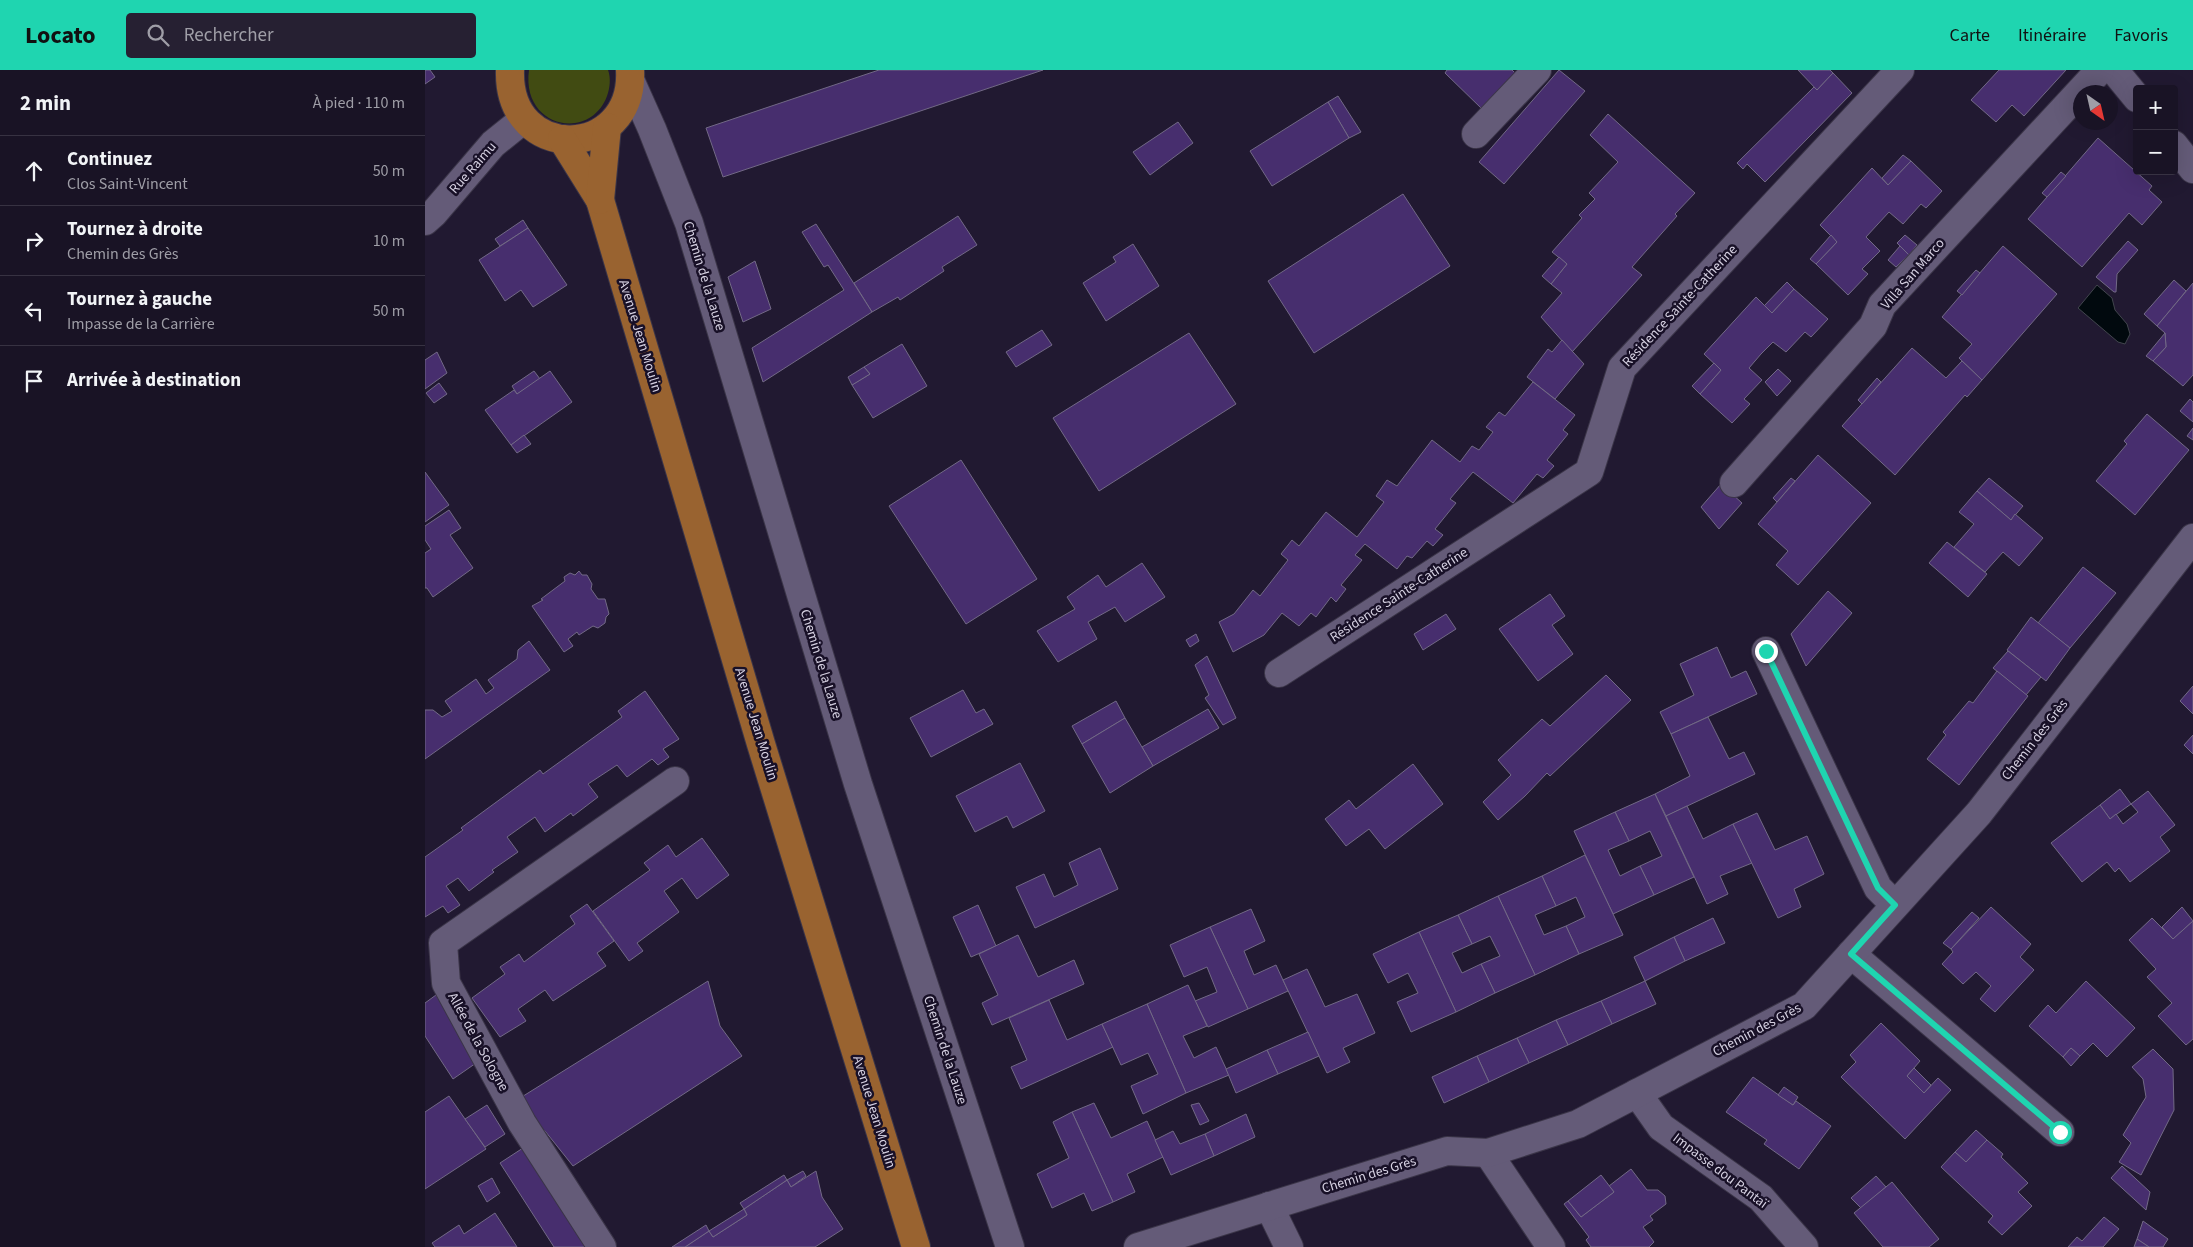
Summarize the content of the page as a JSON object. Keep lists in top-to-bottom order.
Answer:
{
  "streets": {
    "main road": ["Avenue Jean Moulin"],
    "street": [
      "Rue Raimu",
      "Villa San Marco",
      "Chemin de la Lauze",
      "Résidence Sainte-Catherine",
      "Chemin des Grès",
      "Allée de la Sologne",
      "Impasse dou Pantaï"
    ]
  },
  "crossings": [
    ["Chemin des Grès", "Impasse dou Pantaï"]
  ],
  "north": "bottom right",
  "page": {
    "header": "Locato",
    "search": "Rechercher",
    "nav": ["Carte", "Itinéraire", "Favoris"],
    "heading": ["2 min", "À pied · 110 m"],
    "map_buttons": ["+", "−"],
    "list": [
      ["Continuez", "Clos Saint-Vincent", "50 m"],
      ["Tournez à droite", "Chemin des Grès", "10 m"],
      ["Tournez à gauche", "Impasse de la Carrière", "50 m"],
      "Arrivée à destination"
    ]
  }
}
